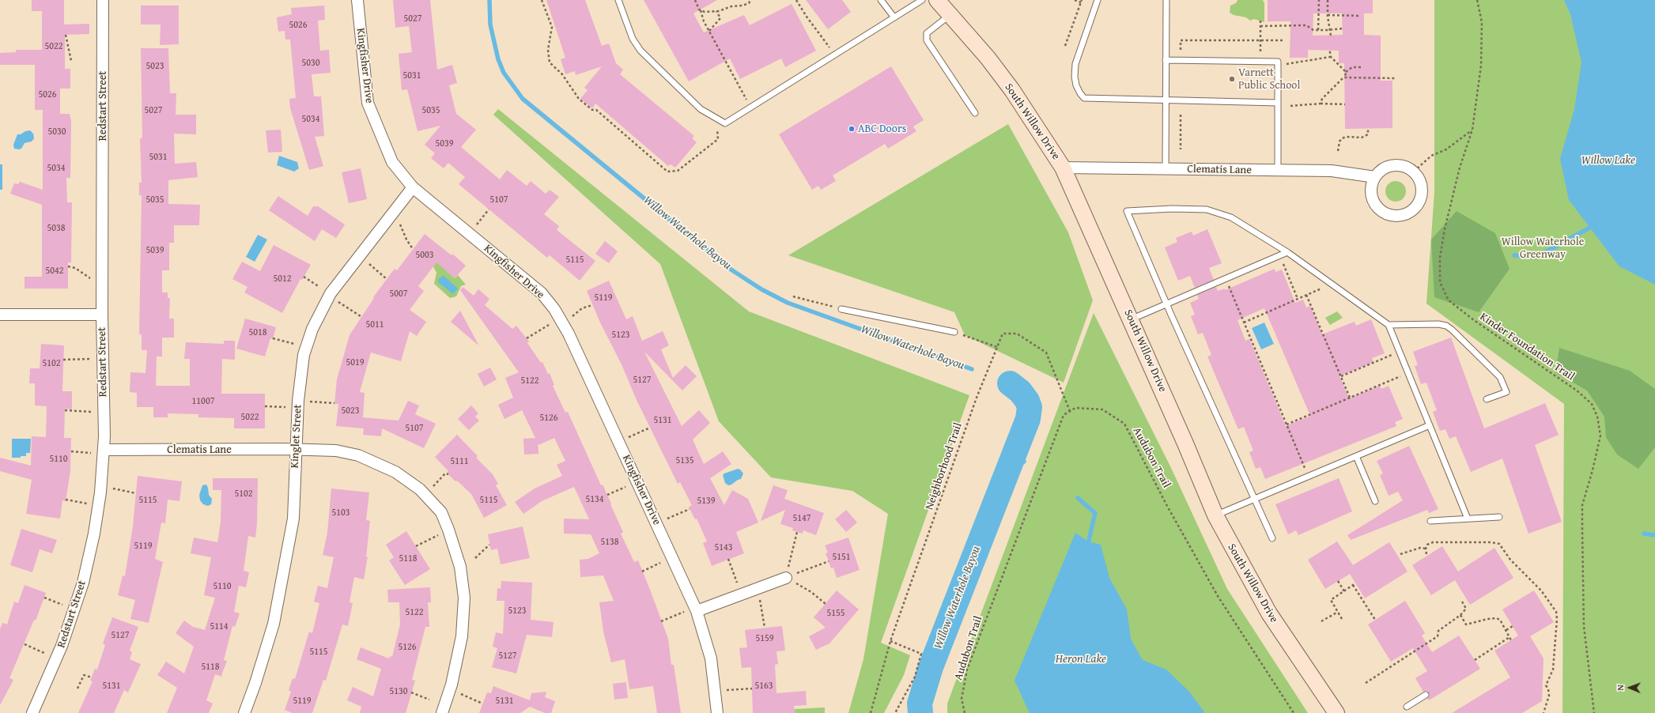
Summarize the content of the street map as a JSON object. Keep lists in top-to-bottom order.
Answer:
{
  "streets": {
    "street": [
      "Kingfisher Drive",
      "Redstart Street",
      "South Willow Drive",
      "Clematis Lane",
      "Kinglet Street"
    ],
    "path": ["Kinder Foundation Trail", "Audubon Trail", "Neighborhood Trail"]
  },
  "crossings": [
    ["Kingfisher Drive", "Kinglet Street"],
    ["Redstart Street", "Clematis Lane"],
    ["South Willow Drive", "Clematis Lane"],
    ["Clematis Lane", "Kinglet Street"],
    ["Audubon Trail", "Neighborhood Trail"]
  ],
  "water": ["Willow Lake", "Willow Waterhole Bayou", "Heron Lake"],
  "parks": ["Willow Waterhole Greenway"],
  "places": ["Varnett Public School", "ABC Doors"],
  "house_numbers": [
    "5027",
    "5026",
    "5022",
    "5030",
    "5023",
    "5031",
    "5026",
    "5027",
    "5035",
    "5034",
    "5030",
    "5039",
    "5031",
    "5034",
    "5035",
    "5107",
    "5038",
    "5039",
    "5003",
    "5115",
    "5042",
    "5012",
    "5007",
    "5119",
    "5011",
    "5018",
    "5123",
    "5019",
    "5102",
    "5127",
    "5122",
    "11007",
    "5023",
    "5022",
    "5126",
    "5131",
    "5107",
    "5110",
    "5135",
    "5111",
    "5102",
    "5134",
    "5115",
    "5115",
    "5139",
    "5103",
    "5147",
    "5138",
    "5119",
    "5143",
    "5151",
    "5118",
    "5110",
    "5123",
    "5122",
    "5155",
    "5114",
    "5127",
    "5159",
    "5126",
    "5115",
    "5127",
    "5118",
    "5131",
    "5163",
    "5130",
    "5119",
    "5131"
  ],
  "north": "left"
}
